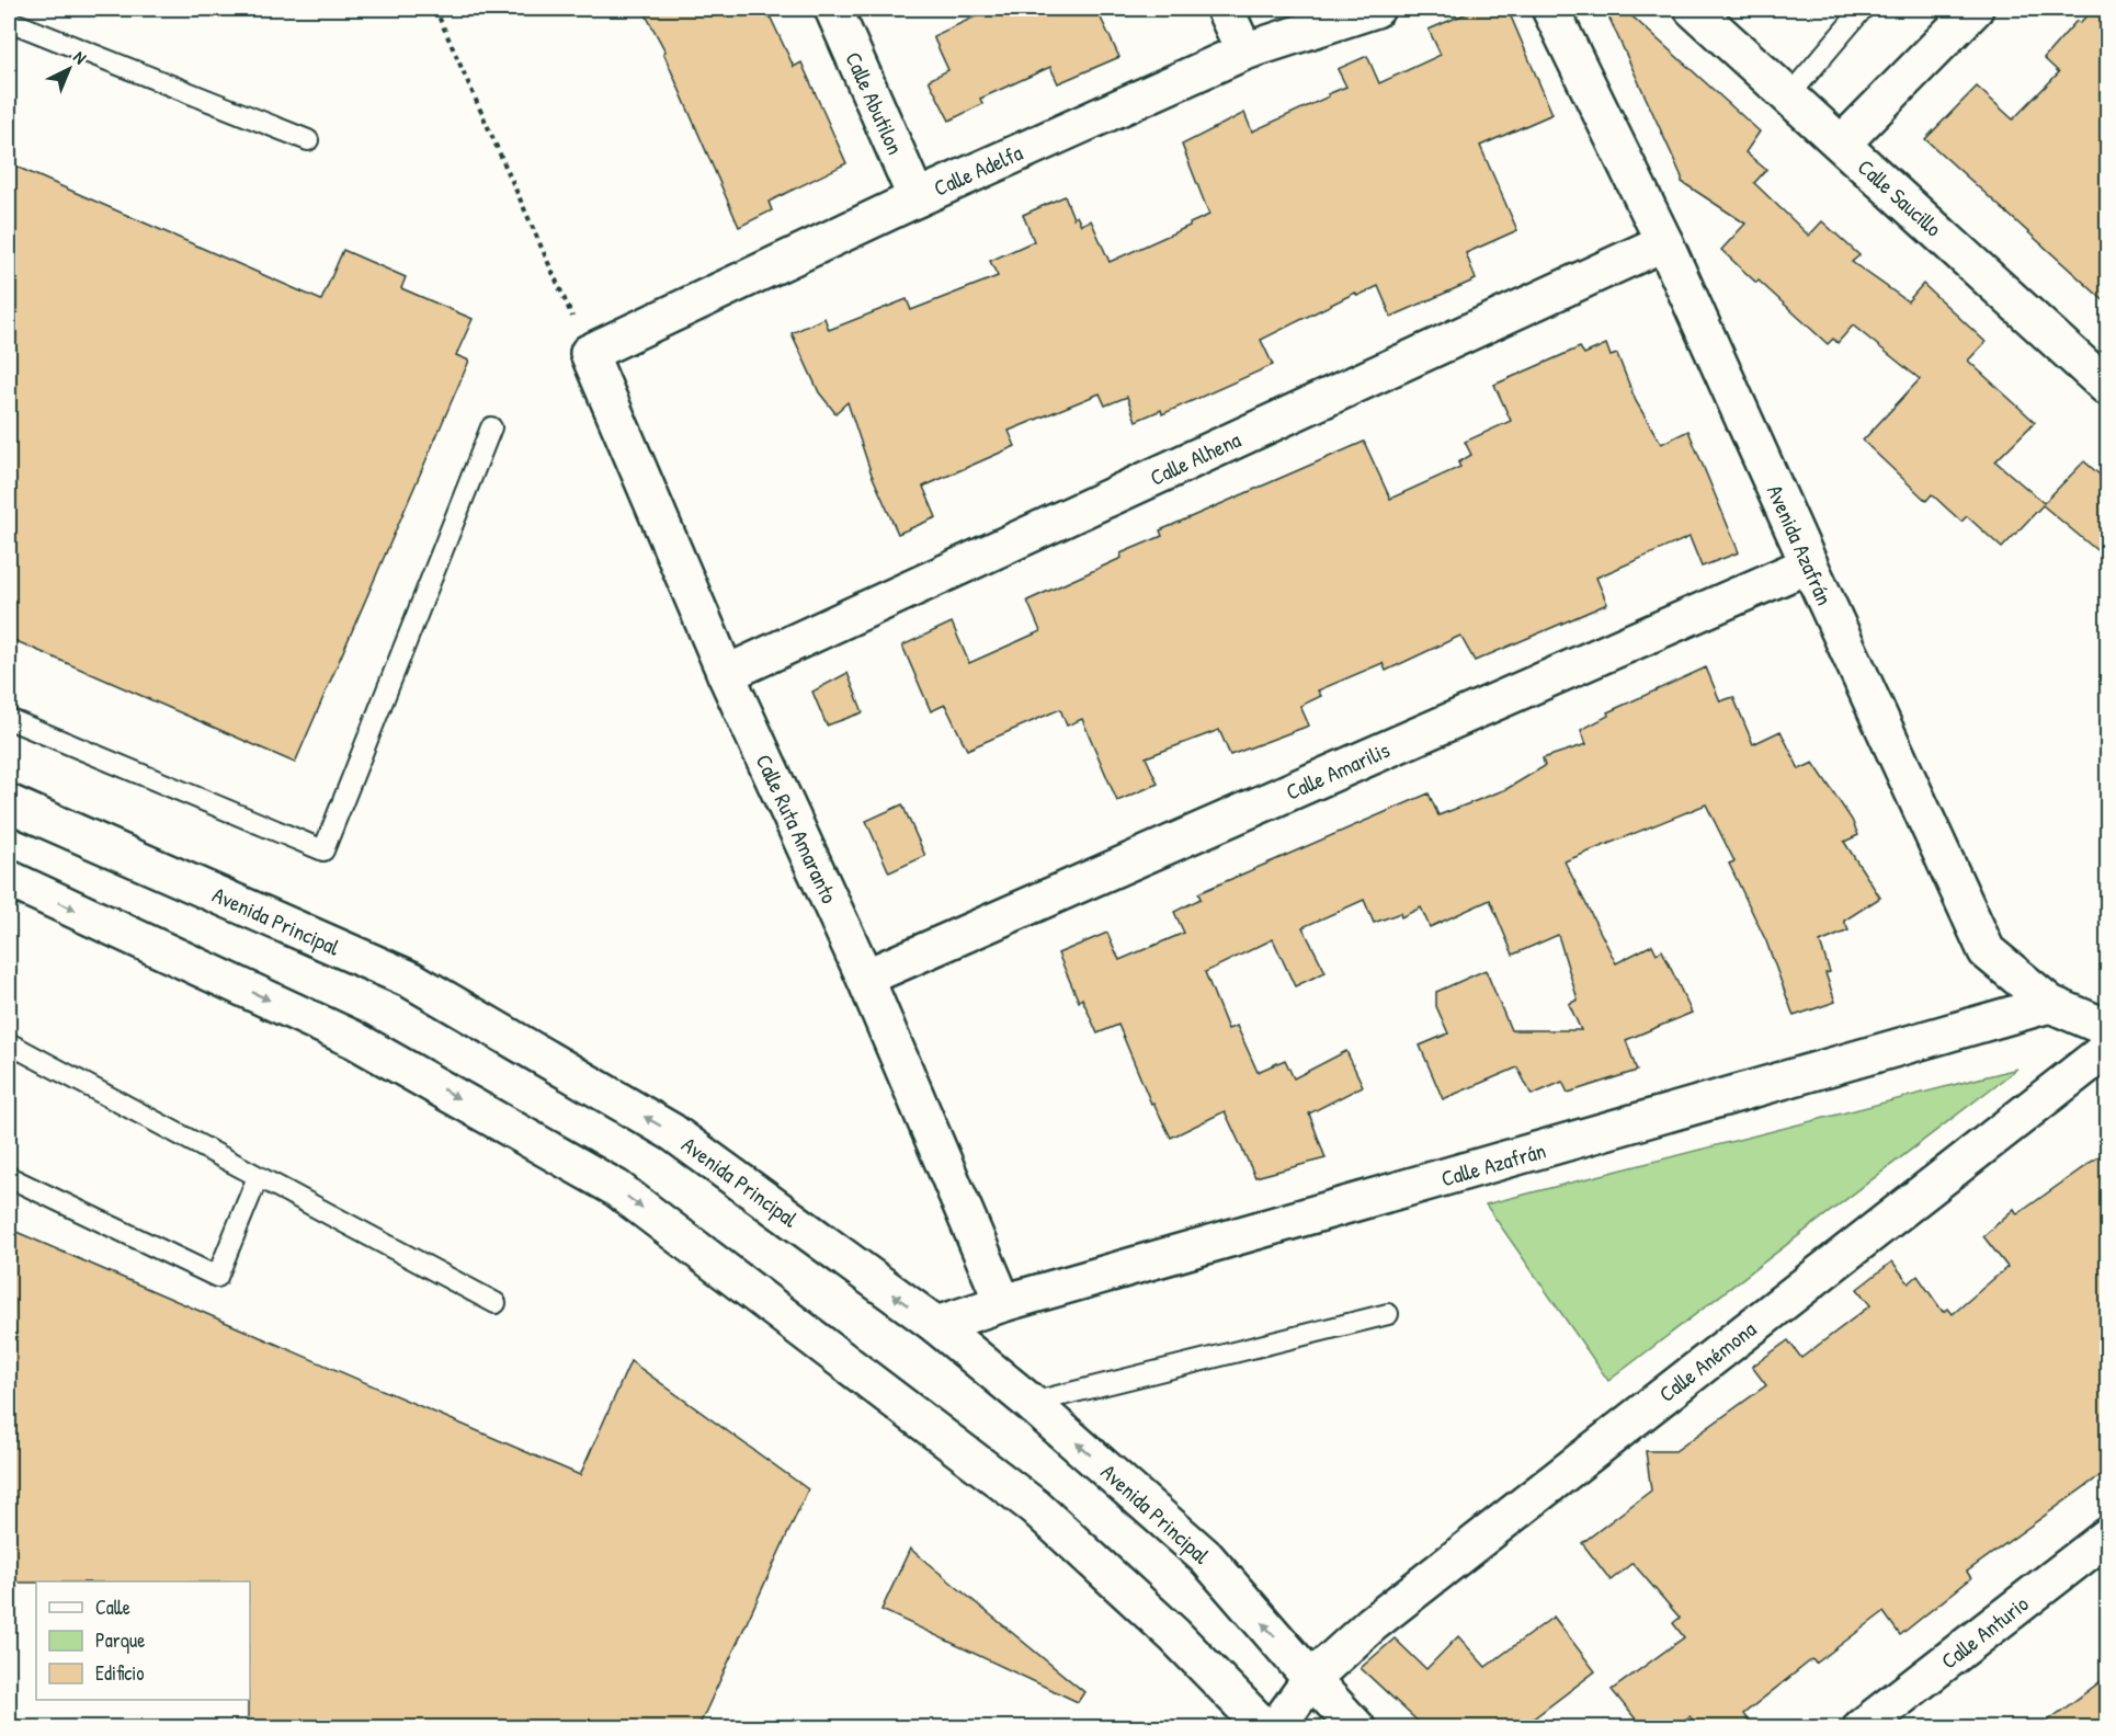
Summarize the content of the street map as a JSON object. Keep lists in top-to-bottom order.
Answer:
{
  "streets": {
    "street": [
      "Calle Abutilon",
      "Calle Adelfa",
      "Calle Saucillo",
      "Calle Alhena",
      "Avenida Azafrán",
      "Calle Amarilis",
      "Calle Ruta Amaranto",
      "Avenida Principal",
      "Calle Azafrán",
      "Calle Anémona",
      "Calle Anturio"
    ]
  },
  "crossings": [
    ["Calle Abutilon", "Calle Adelfa"],
    ["Calle Adelfa", "Calle Ruta Amaranto"],
    ["Calle Alhena", "Avenida Azafrán"],
    ["Calle Alhena", "Calle Ruta Amaranto"],
    ["Avenida Azafrán", "Calle Amarilis"],
    ["Avenida Azafrán", "Calle Azafrán"],
    ["Calle Amarilis", "Calle Ruta Amaranto"],
    ["Calle Ruta Amaranto", "Calle Azafrán"],
    ["Avenida Principal", "Calle Azafrán"],
    ["Avenida Principal", "Calle Anémona"]
  ],
  "legend": ["Calle", "Parque", "Edificio"],
  "north": "top right"
}
